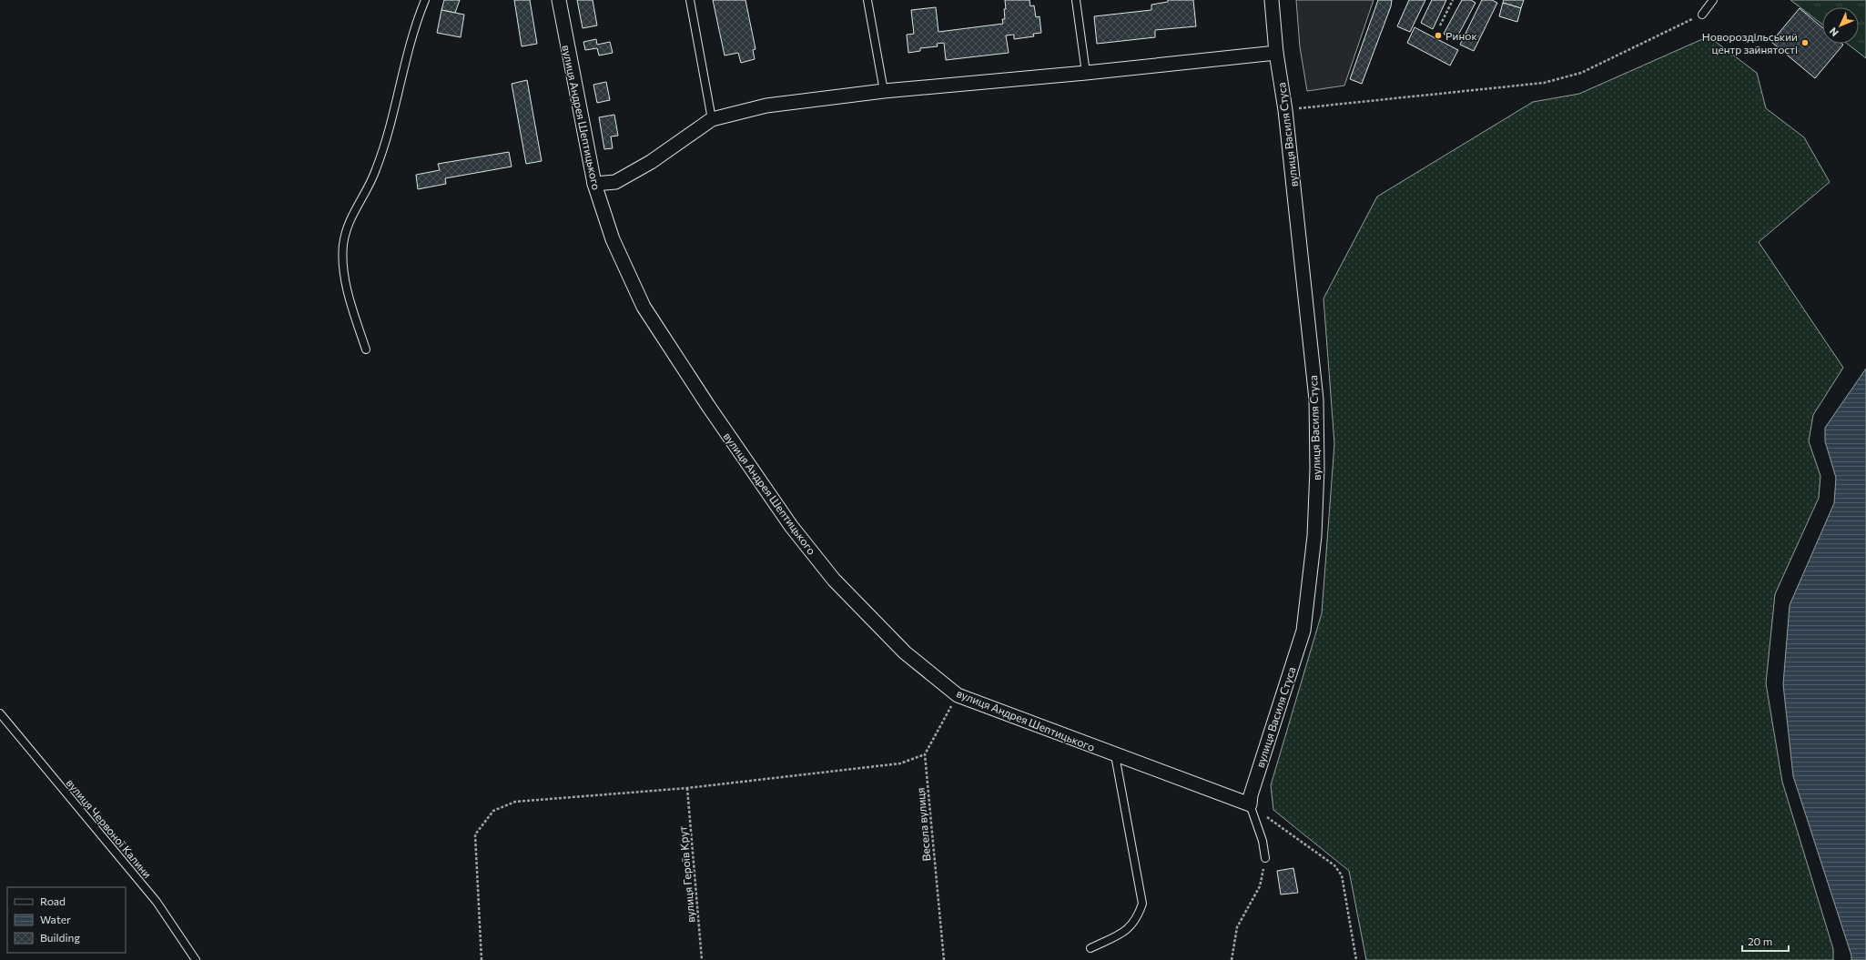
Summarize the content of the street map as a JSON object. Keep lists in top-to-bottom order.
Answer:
{
  "streets": {
    "street": ["вулиця Андрея Шептицького", "вулиця Василя Стуса"],
    "lane": ["вулиця Червоної Калини"],
    "path": ["Весела вулиця", "вулиця Героїв Крут"]
  },
  "crossings": [
    ["вулиця Андрея Шептицького", "вулиця Василя Стуса"]
  ],
  "places": ["Ринок", "Новороздільський центр зайнятості"],
  "legend": ["Road", "Water", "Building"],
  "scale_bar": "20 m",
  "north": "bottom left"
}
